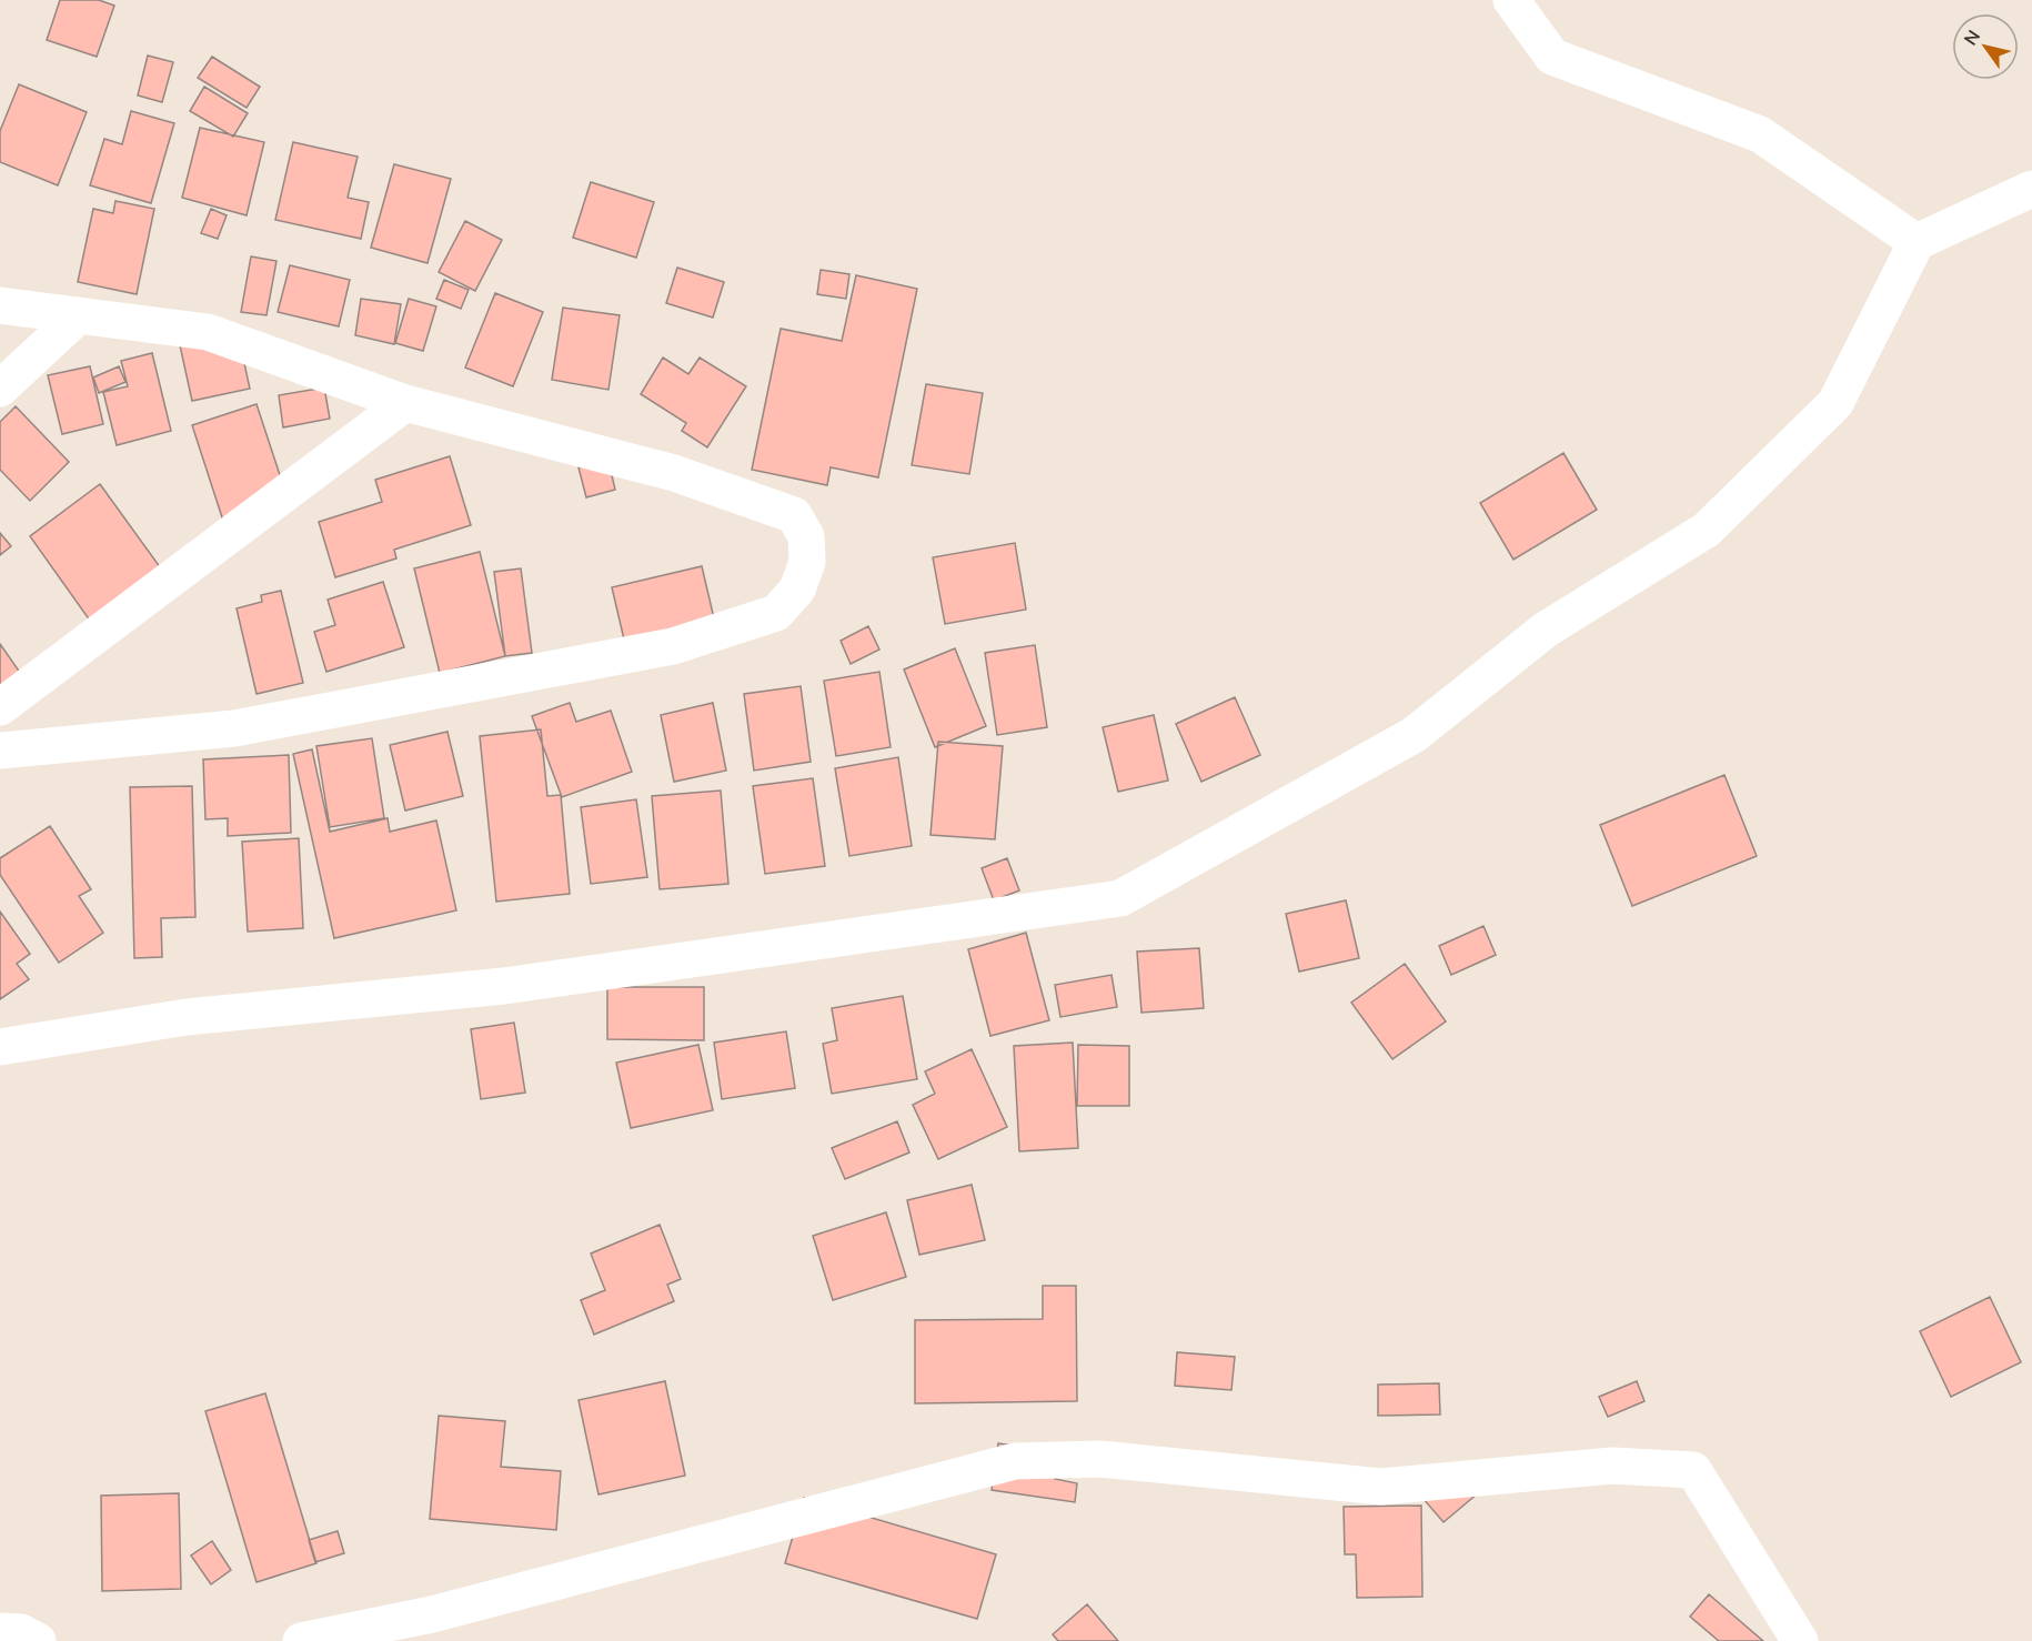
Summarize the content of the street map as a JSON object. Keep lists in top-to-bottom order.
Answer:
{
  "north": "top left"
}
